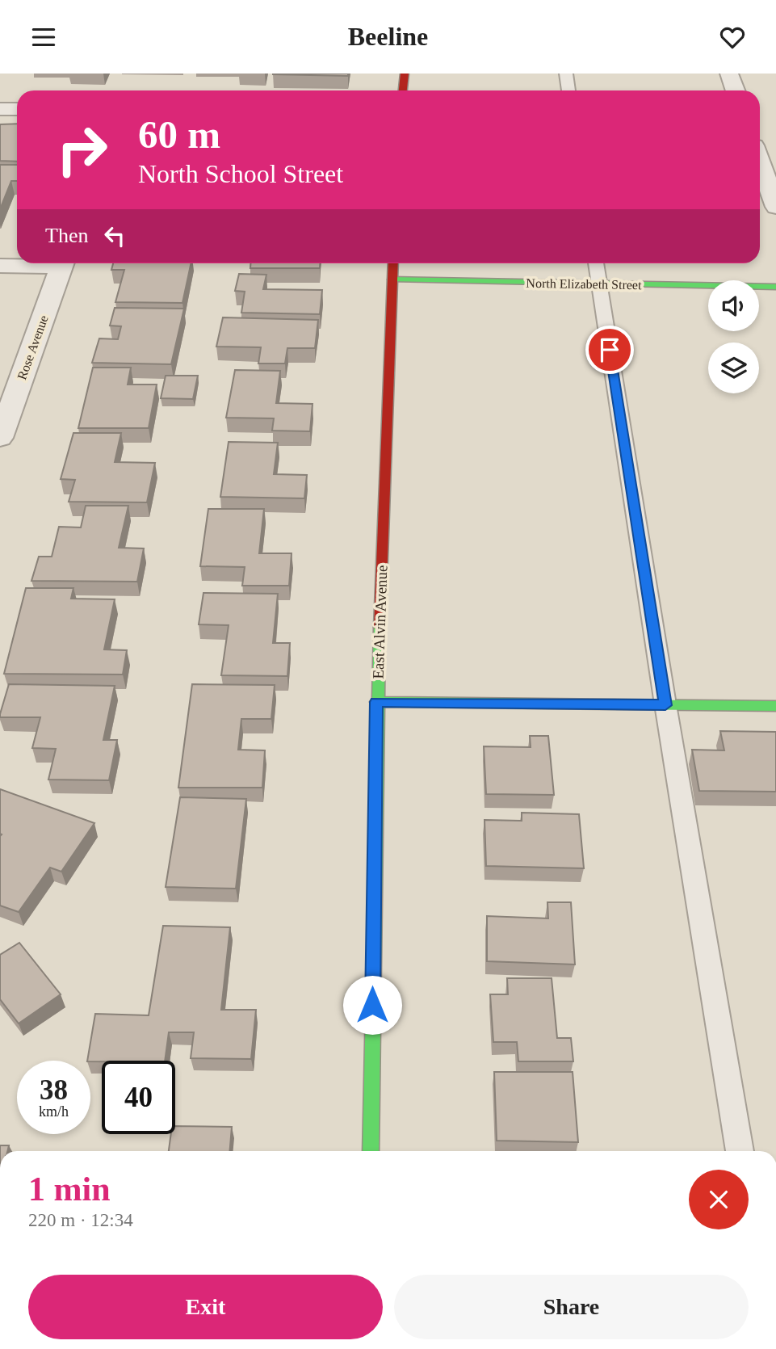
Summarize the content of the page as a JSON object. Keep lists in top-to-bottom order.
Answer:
{
  "streets": {
    "street": ["North Elizabeth Street", "Rose Avenue", "East Alvin Avenue"]
  },
  "crossings": [
    ["North Elizabeth Street", "East Alvin Avenue"]
  ],
  "page": {
    "header": "Beeline",
    "turn": ["60 m", "North School Street"],
    "then": "Then",
    "speed": "38 km/h",
    "limit": "40",
    "heading": ["1 min", "220 m · 12:34"],
    "buttons": ["Exit", "Share"]
  }
}
